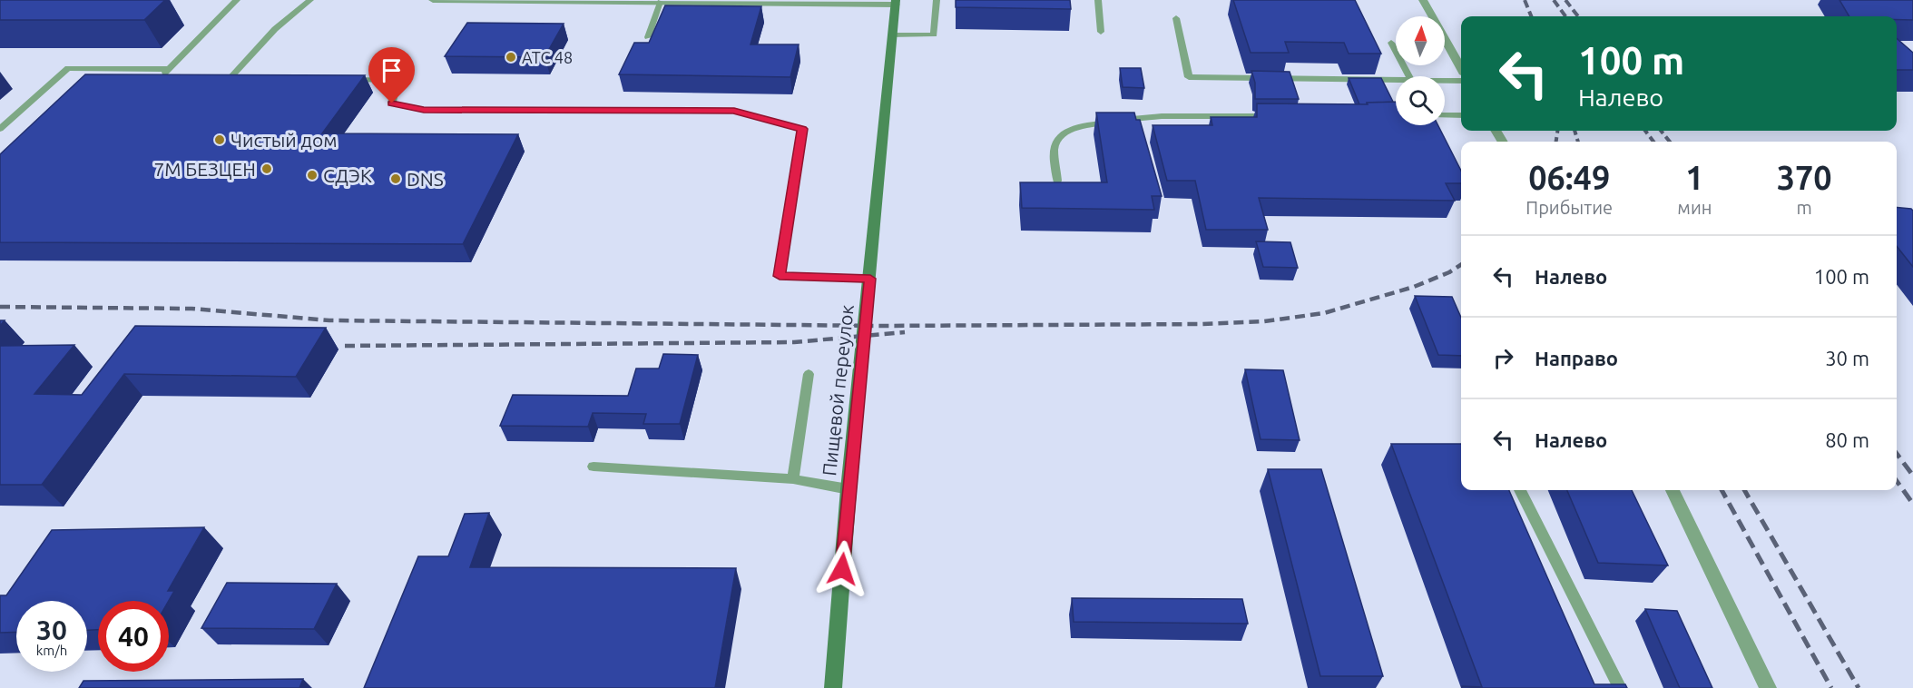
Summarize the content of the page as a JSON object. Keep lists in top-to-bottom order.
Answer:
{
  "streets": {
    "street": ["Пищевой переулок"]
  },
  "places": [
    "АТС 48",
    "Чистый дом",
    "7М БЕЗЦЕН",
    "СДЭК",
    "DNS"
  ],
  "north": "top",
  "page": {
    "turn": ["100 m", "Налево"],
    "eta": [
      "06:49",
      "Прибытие",
      "1",
      "мин",
      "370",
      "m"
    ],
    "list": [
      {
        "name": "Налево",
        "value": "100 m"
      },
      {
        "name": "Направо",
        "value": "30 m"
      },
      {
        "name": "Налево",
        "value": "80 m"
      }
    ],
    "speed": "30 km/h",
    "limit": "40"
  }
}
